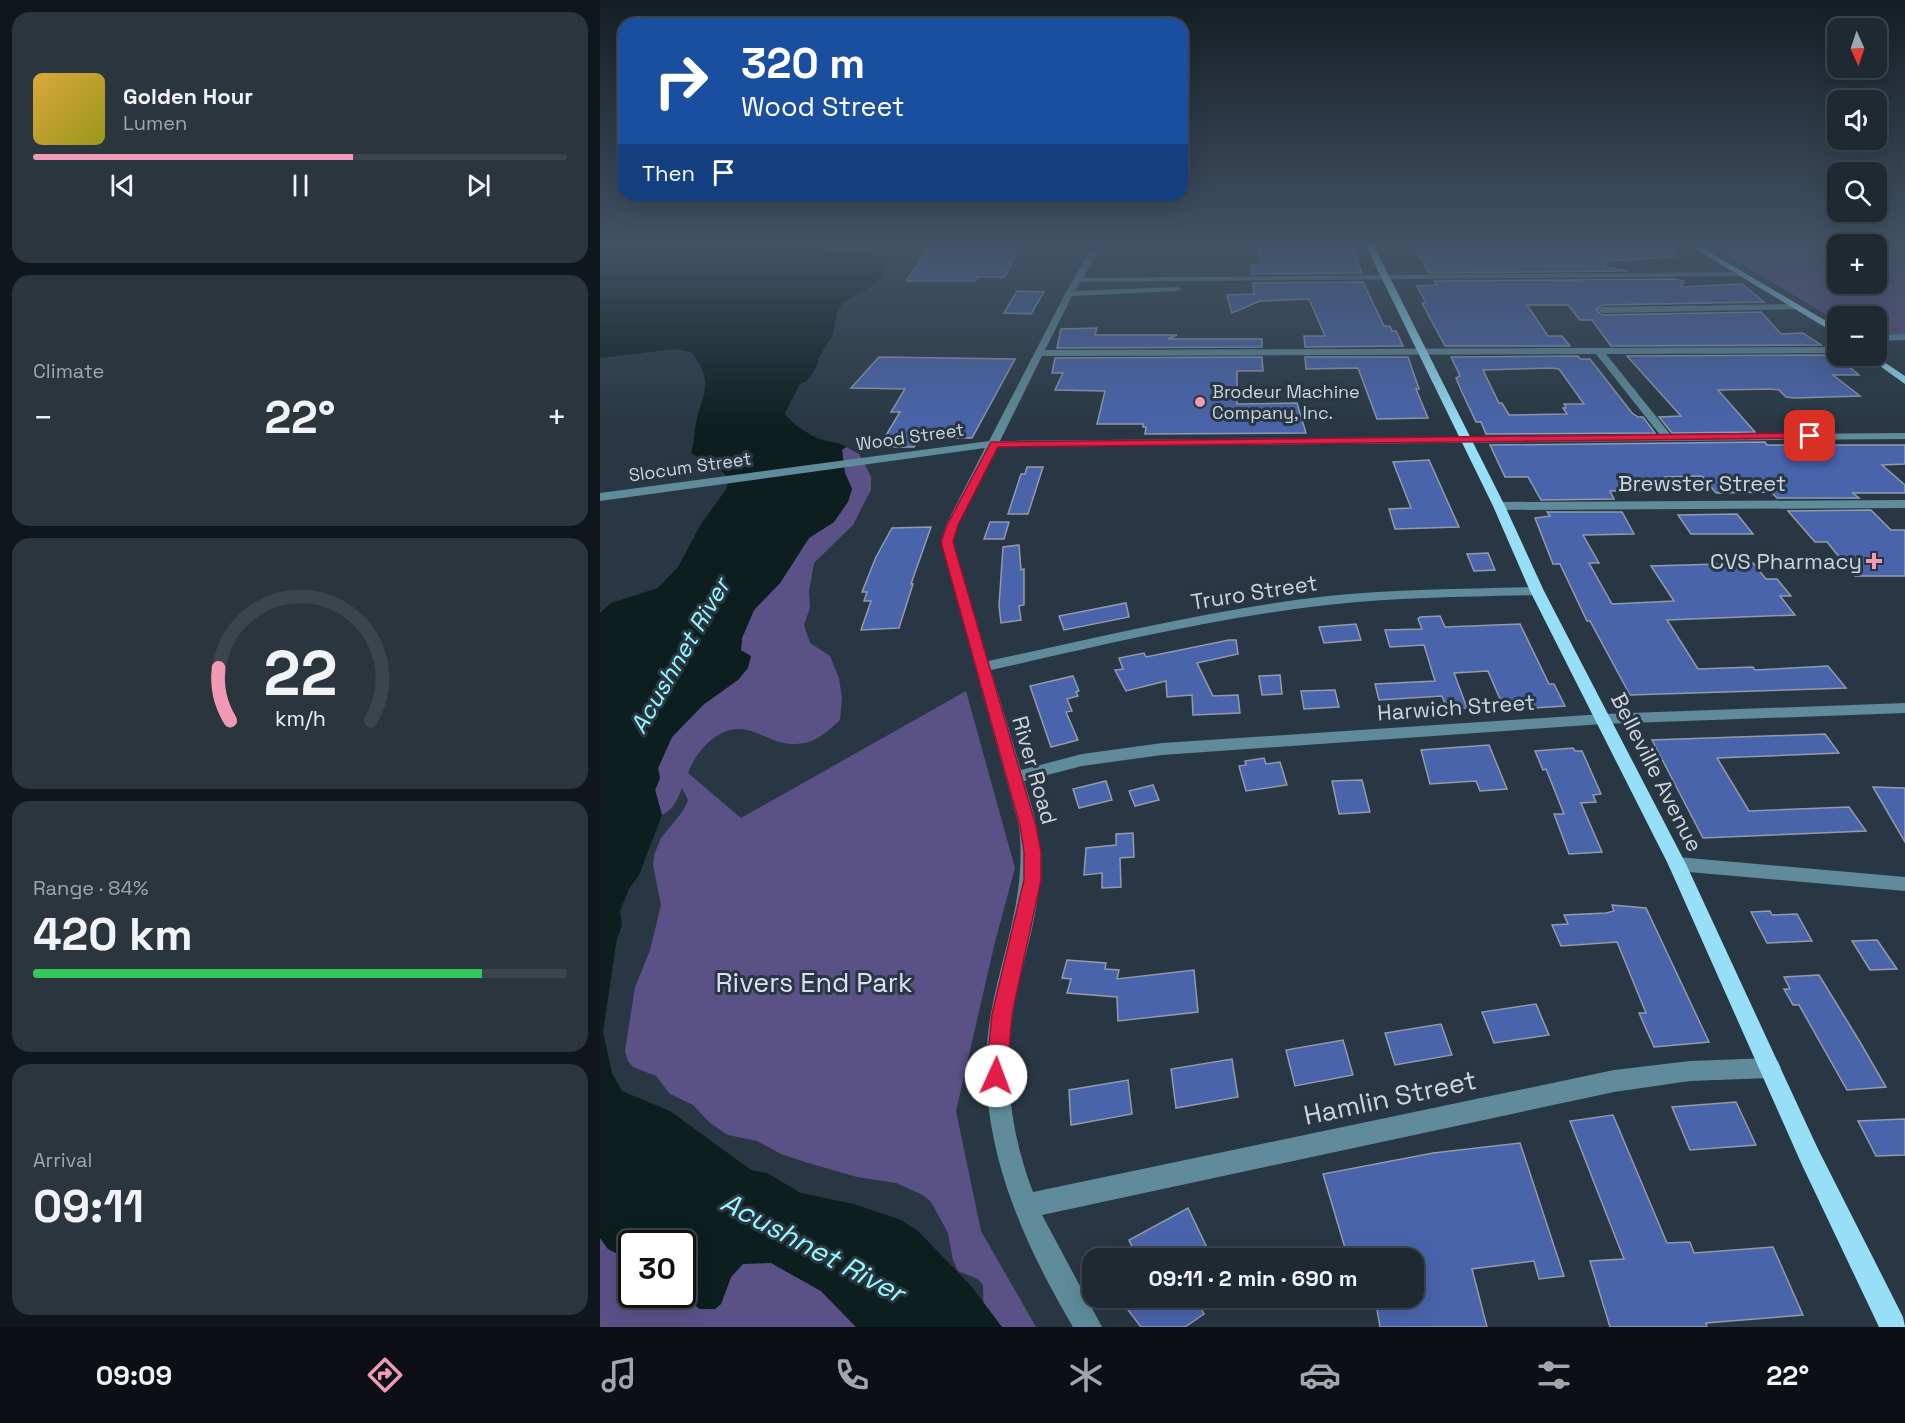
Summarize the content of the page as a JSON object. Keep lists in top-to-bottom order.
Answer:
{
  "streets": {
    "main road": ["Belleville Avenue"],
    "street": [
      "Wood Street",
      "Slocum Street",
      "Brewster Street",
      "Truro Street",
      "Harwich Street",
      "River Road",
      "Hamlin Street"
    ]
  },
  "crossings": [
    ["Wood Street", "Slocum Street"],
    ["Wood Street", "River Road"],
    ["Wood Street", "Belleville Avenue"],
    ["Brewster Street", "Belleville Avenue"],
    ["Truro Street", "River Road"],
    ["Truro Street", "Belleville Avenue"],
    ["Harwich Street", "River Road"],
    ["Harwich Street", "Belleville Avenue"],
    ["River Road", "Hamlin Street"],
    ["Belleville Avenue", "Hamlin Street"]
  ],
  "water": ["Acushnet River"],
  "parks": ["Rivers End Park"],
  "places": {
    "other": ["Brodeur Machine Company, Inc."],
    "health": ["CVS Pharmacy"]
  },
  "north": "bottom",
  "page": {
    "map_buttons": ["+", "−"],
    "turn": ["320 m", "Wood Street"],
    "song": ["Golden Hour", "Lumen"],
    "then": "Then",
    "tile": [
      "Climate",
      ["Range · 84%", "420 km"],
      ["Arrival", "09:11"]
    ],
    "heat": ["−", "22°", "+"],
    "limit": "30",
    "trip": "09:11 · 2 min · 690 m",
    "tabs": ["09:09", "22°"],
    "gauge": ["22", "km/h"]
  }
}
